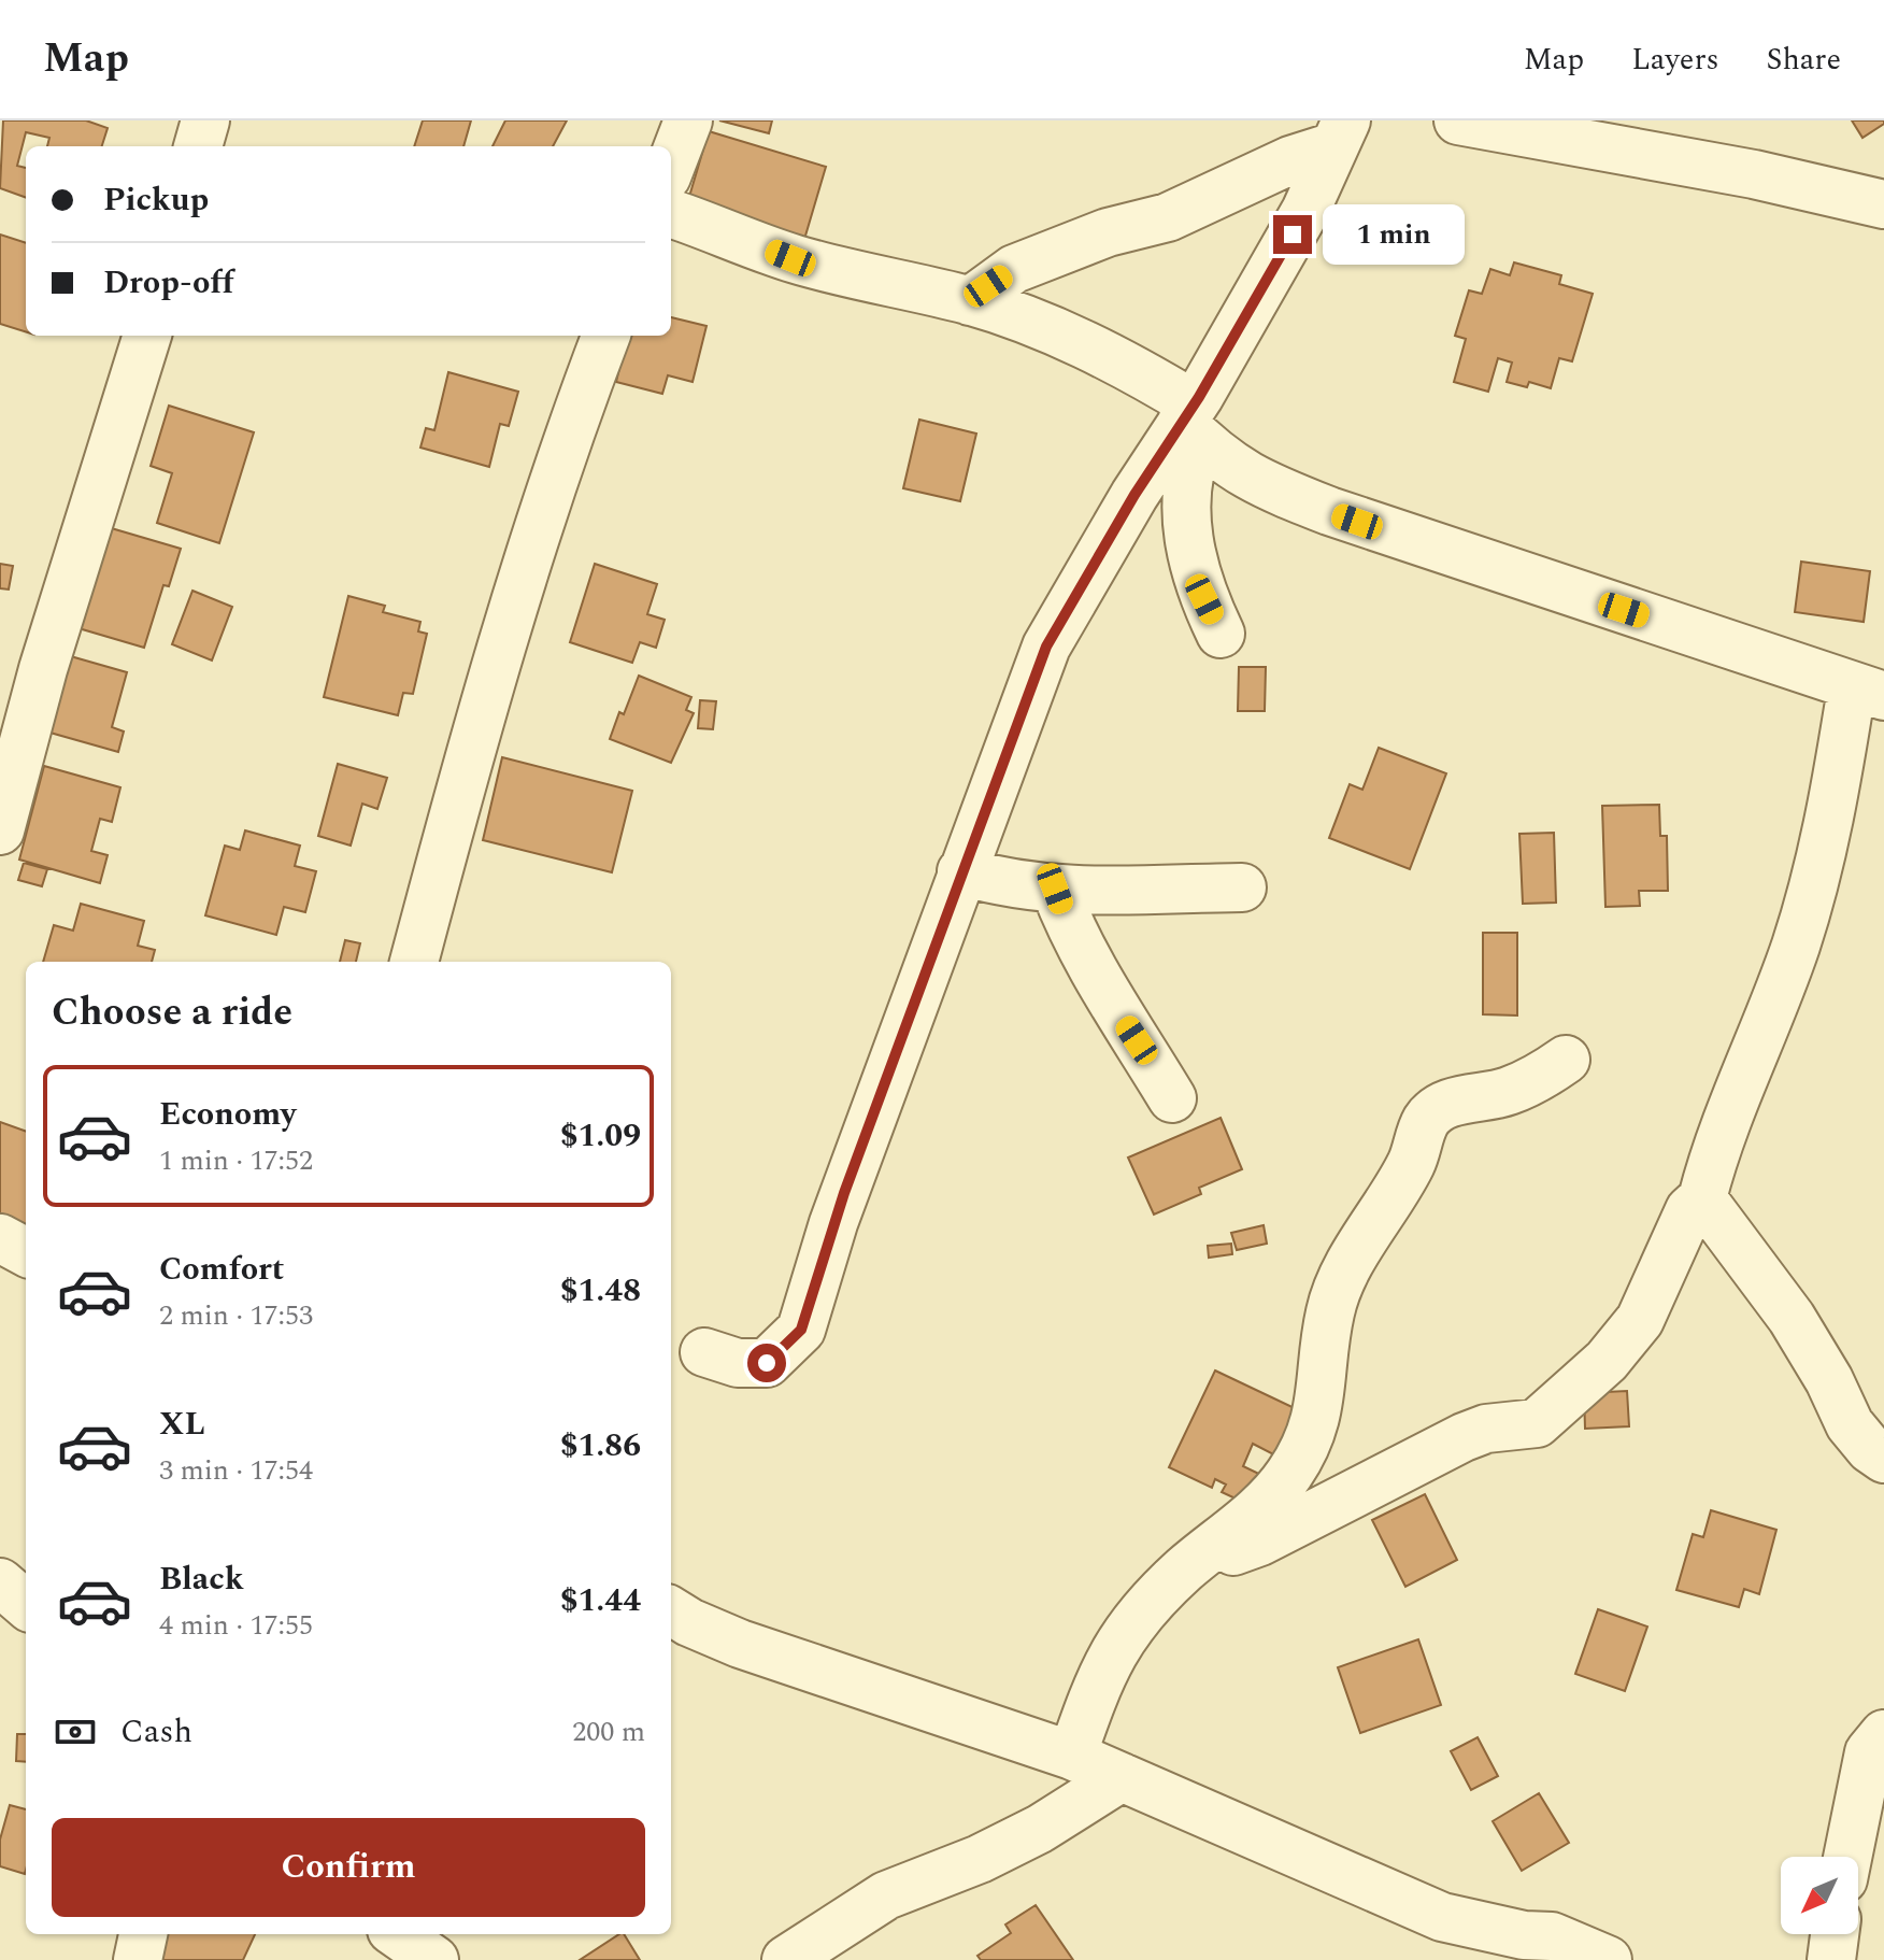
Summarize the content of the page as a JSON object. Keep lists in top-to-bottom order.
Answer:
{
  "north": "bottom left",
  "page": {
    "header": "Map",
    "nav": ["Map", "Layers", "Share"],
    "banner": ["Pickup", "Drop-off"],
    "bubble": "1 min",
    "heading": "Choose a ride",
    "list": [
      {
        "name": "Economy",
        "note": "1 min · 17:52",
        "value": "$1.09"
      },
      {
        "name": "Comfort",
        "note": "2 min · 17:53",
        "value": "$1.48"
      },
      {
        "name": "XL",
        "note": "3 min · 17:54",
        "value": "$1.86"
      },
      {
        "name": "Black",
        "note": "4 min · 17:55",
        "value": "$1.44"
      }
    ],
    "pay": ["Cash", "200 m"],
    "buttons": "Confirm"
  }
}
